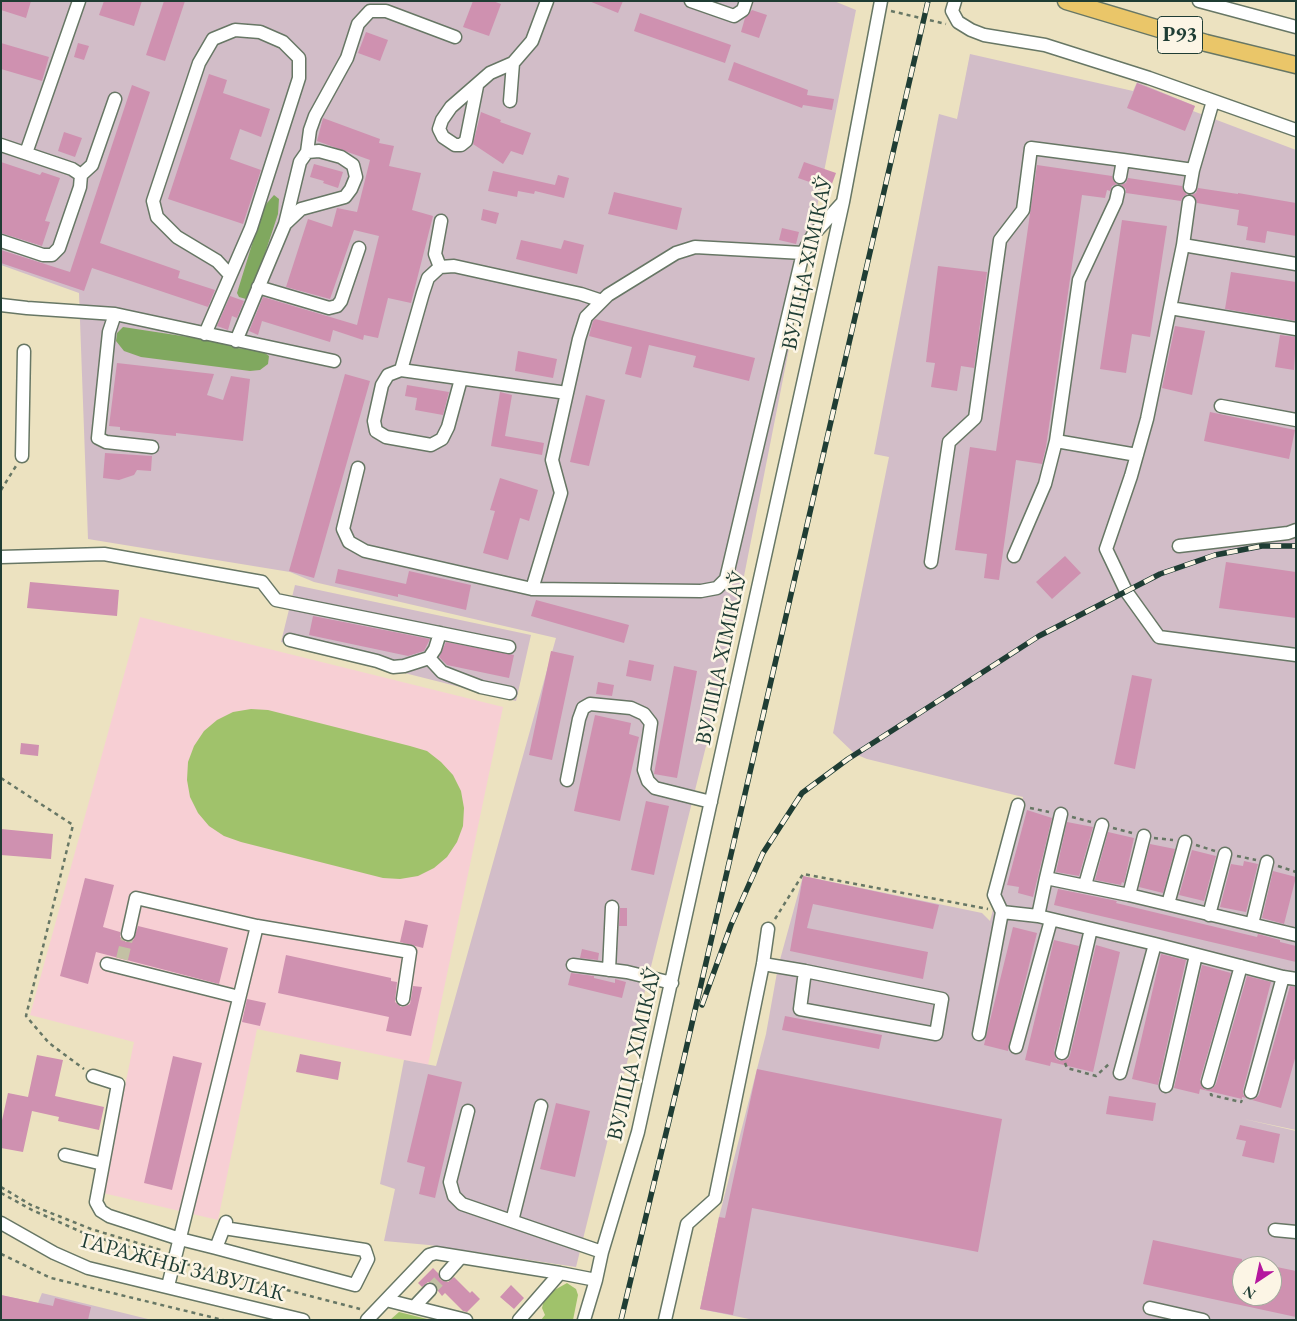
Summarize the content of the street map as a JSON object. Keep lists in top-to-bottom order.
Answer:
{
  "streets": {
    "main road": ["Р93"],
    "street": ["ВУЛІЦА ХІМІКАЎ", "ГАРАЖНЫ ЗАВУЛАК"]
  },
  "north": "bottom left"
}
